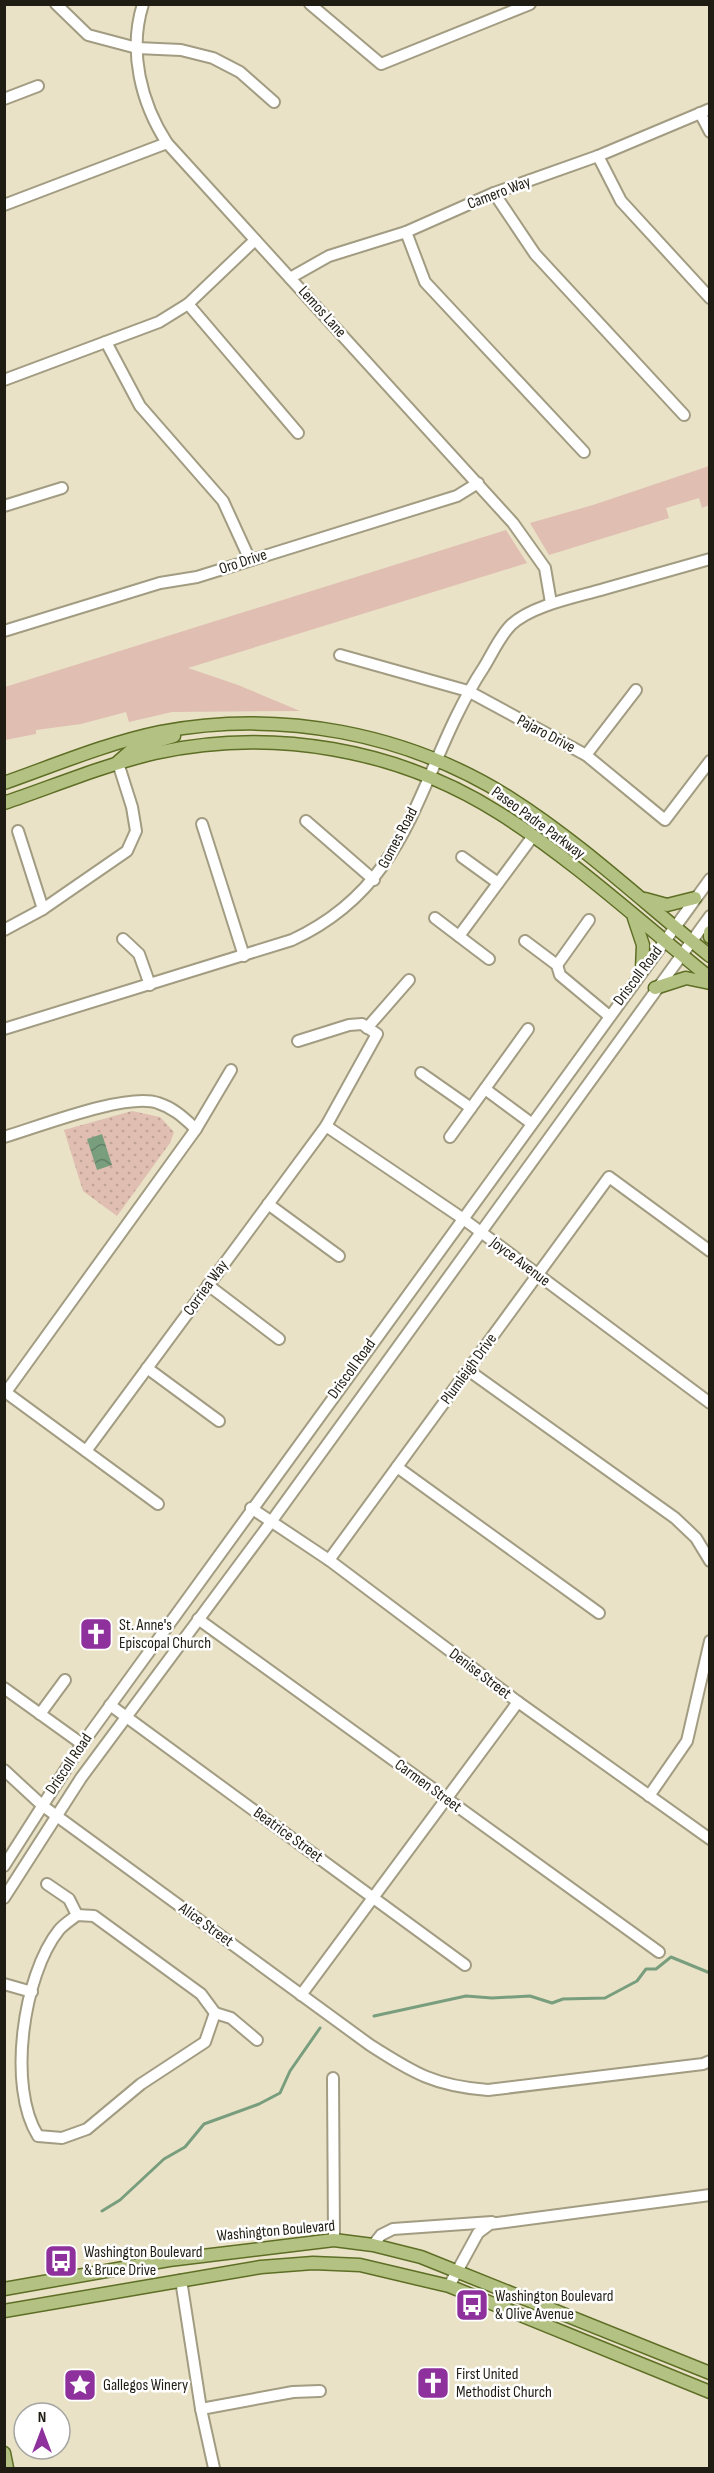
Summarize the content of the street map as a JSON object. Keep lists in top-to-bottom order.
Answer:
{
  "streets": {
    "main road": ["Paseo Padre Parkway", "Washington Boulevard"],
    "street": [
      "Camero Way",
      "Lemos Lane",
      "Oro Drive",
      "Pajaro Drive",
      "Gomes Road",
      "Driscoll Road",
      "Joyce Avenue",
      "Corriea Way",
      "Plumleigh Drive",
      "Denise Street",
      "Carmen Street",
      "Beatrice Street",
      "Alice Street"
    ]
  },
  "crossings": [
    ["Camero Way", "Lemos Lane"],
    ["Lemos Lane", "Oro Drive"],
    ["Lemos Lane", "Gomes Road"],
    ["Pajaro Drive", "Gomes Road"],
    ["Paseo Padre Parkway", "Gomes Road"],
    ["Paseo Padre Parkway", "Driscoll Road"],
    ["Driscoll Road", "Joyce Avenue"],
    ["Driscoll Road", "Denise Street"],
    ["Driscoll Road", "Carmen Street"],
    ["Driscoll Road", "Beatrice Street"],
    ["Driscoll Road", "Alice Street"],
    ["Joyce Avenue", "Corriea Way"],
    ["Joyce Avenue", "Plumleigh Drive"],
    ["Plumleigh Drive", "Denise Street"]
  ],
  "places": {
    "church": ["St. Anne's Episcopal Church", "First United Methodist Church"],
    "bus stop": ["Washington Boulevard & Bruce Drive", "Washington Boulevard & Olive Avenue"],
    "place": ["Gallegos Winery"]
  },
  "north": "top"
}
